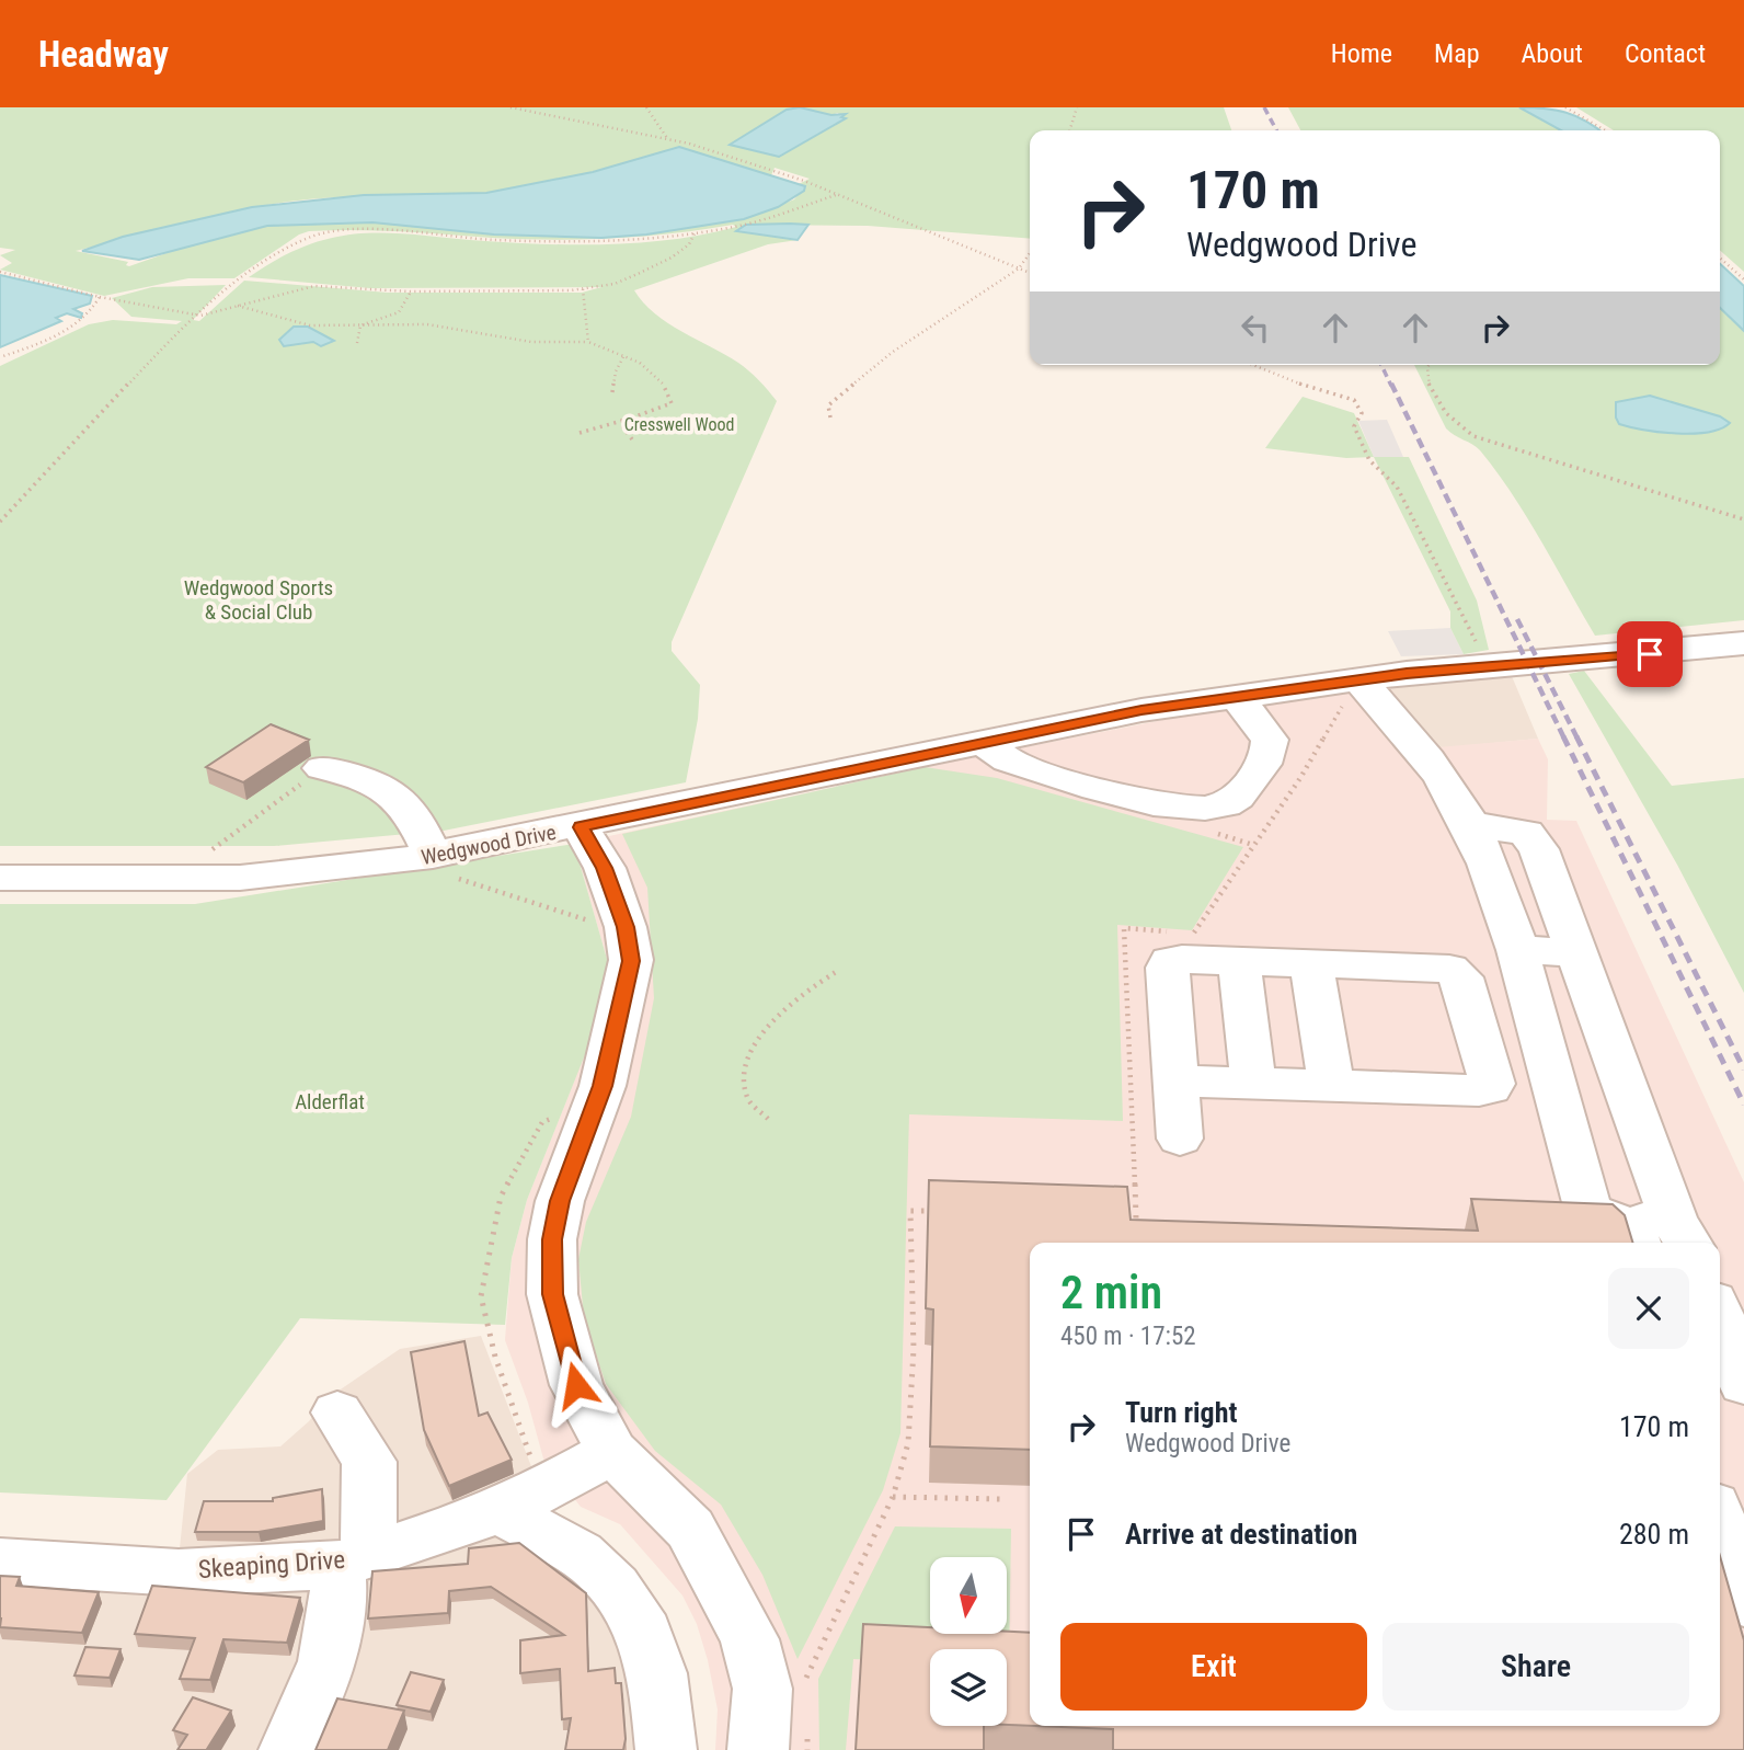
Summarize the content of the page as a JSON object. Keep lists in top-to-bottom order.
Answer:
{
  "streets": {
    "street": ["Wedgwood Drive", "Skeaping Drive"]
  },
  "parks": ["Cresswell Wood", "Wedgwood Sports & Social Club", "Alderflat"],
  "north": "bottom",
  "page": {
    "header": "Headway",
    "nav": [
      "Home",
      "Map",
      "About",
      "Contact"
    ],
    "turn": ["170 m", "Wedgwood Drive"],
    "heading": ["2 min", "450 m · 17:52"],
    "list": [
      {
        "name": "Turn right",
        "note": "Wedgwood Drive",
        "value": "170 m"
      },
      {
        "name": "Arrive at destination",
        "value": "280 m"
      }
    ],
    "buttons": ["Exit", "Share"]
  }
}
